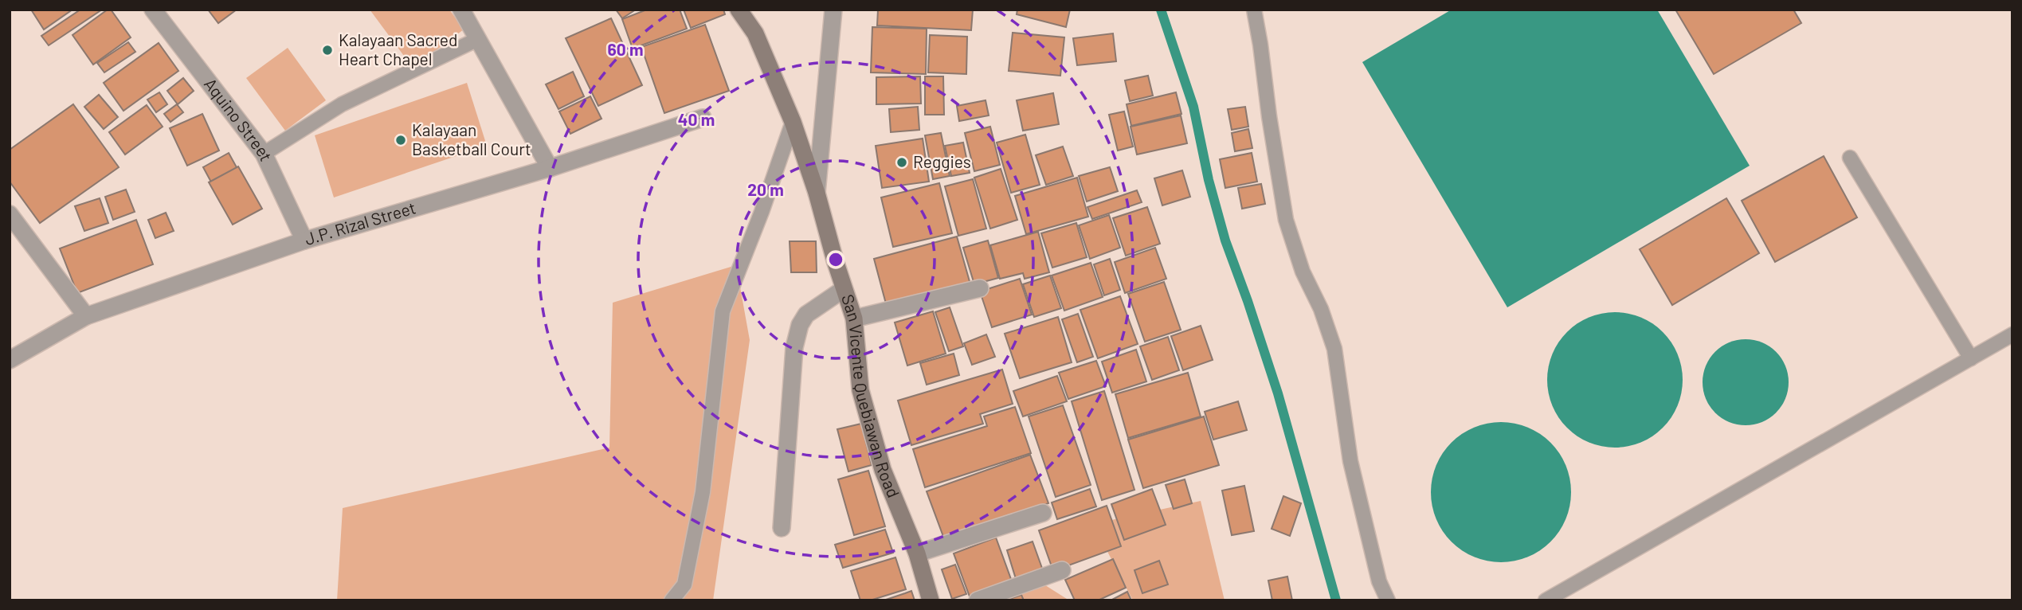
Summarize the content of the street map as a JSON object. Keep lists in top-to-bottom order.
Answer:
{
  "streets": {
    "street": ["Aquino Street", "J.P. Rizal Street", "San Vicente Quebiawan Road"]
  },
  "crossings": [
    ["Aquino Street", "J.P. Rizal Street"]
  ],
  "places": ["Kalayaan Sacred Heart Chapel", "Kalayaan Basketball Court", "Reggies"],
  "rings": ["60 m", "40 m", "20 m"]
}
